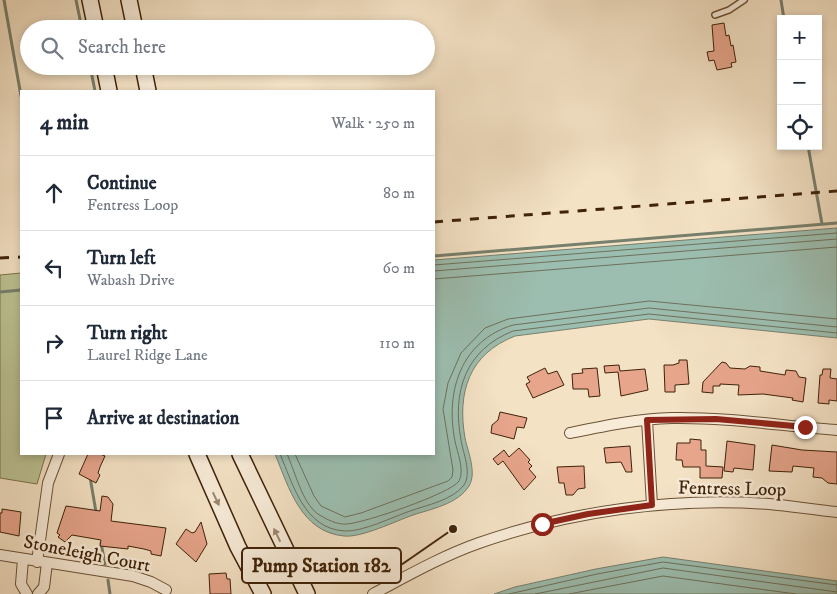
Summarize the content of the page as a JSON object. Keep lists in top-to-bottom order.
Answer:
{
  "streets": {
    "street": ["Fentress Loop", "Stoneleigh Court"]
  },
  "places": ["Pump Station 182"],
  "page": {
    "map_buttons": ["+", "−"],
    "search": "Search here",
    "heading": ["4 min", "Walk · 250 m"],
    "list": [
      ["Continue", "Fentress Loop", "80 m"],
      ["Turn left", "Wabash Drive", "60 m"],
      ["Turn right", "Laurel Ridge Lane", "110 m"],
      "Arrive at destination"
    ]
  }
}
